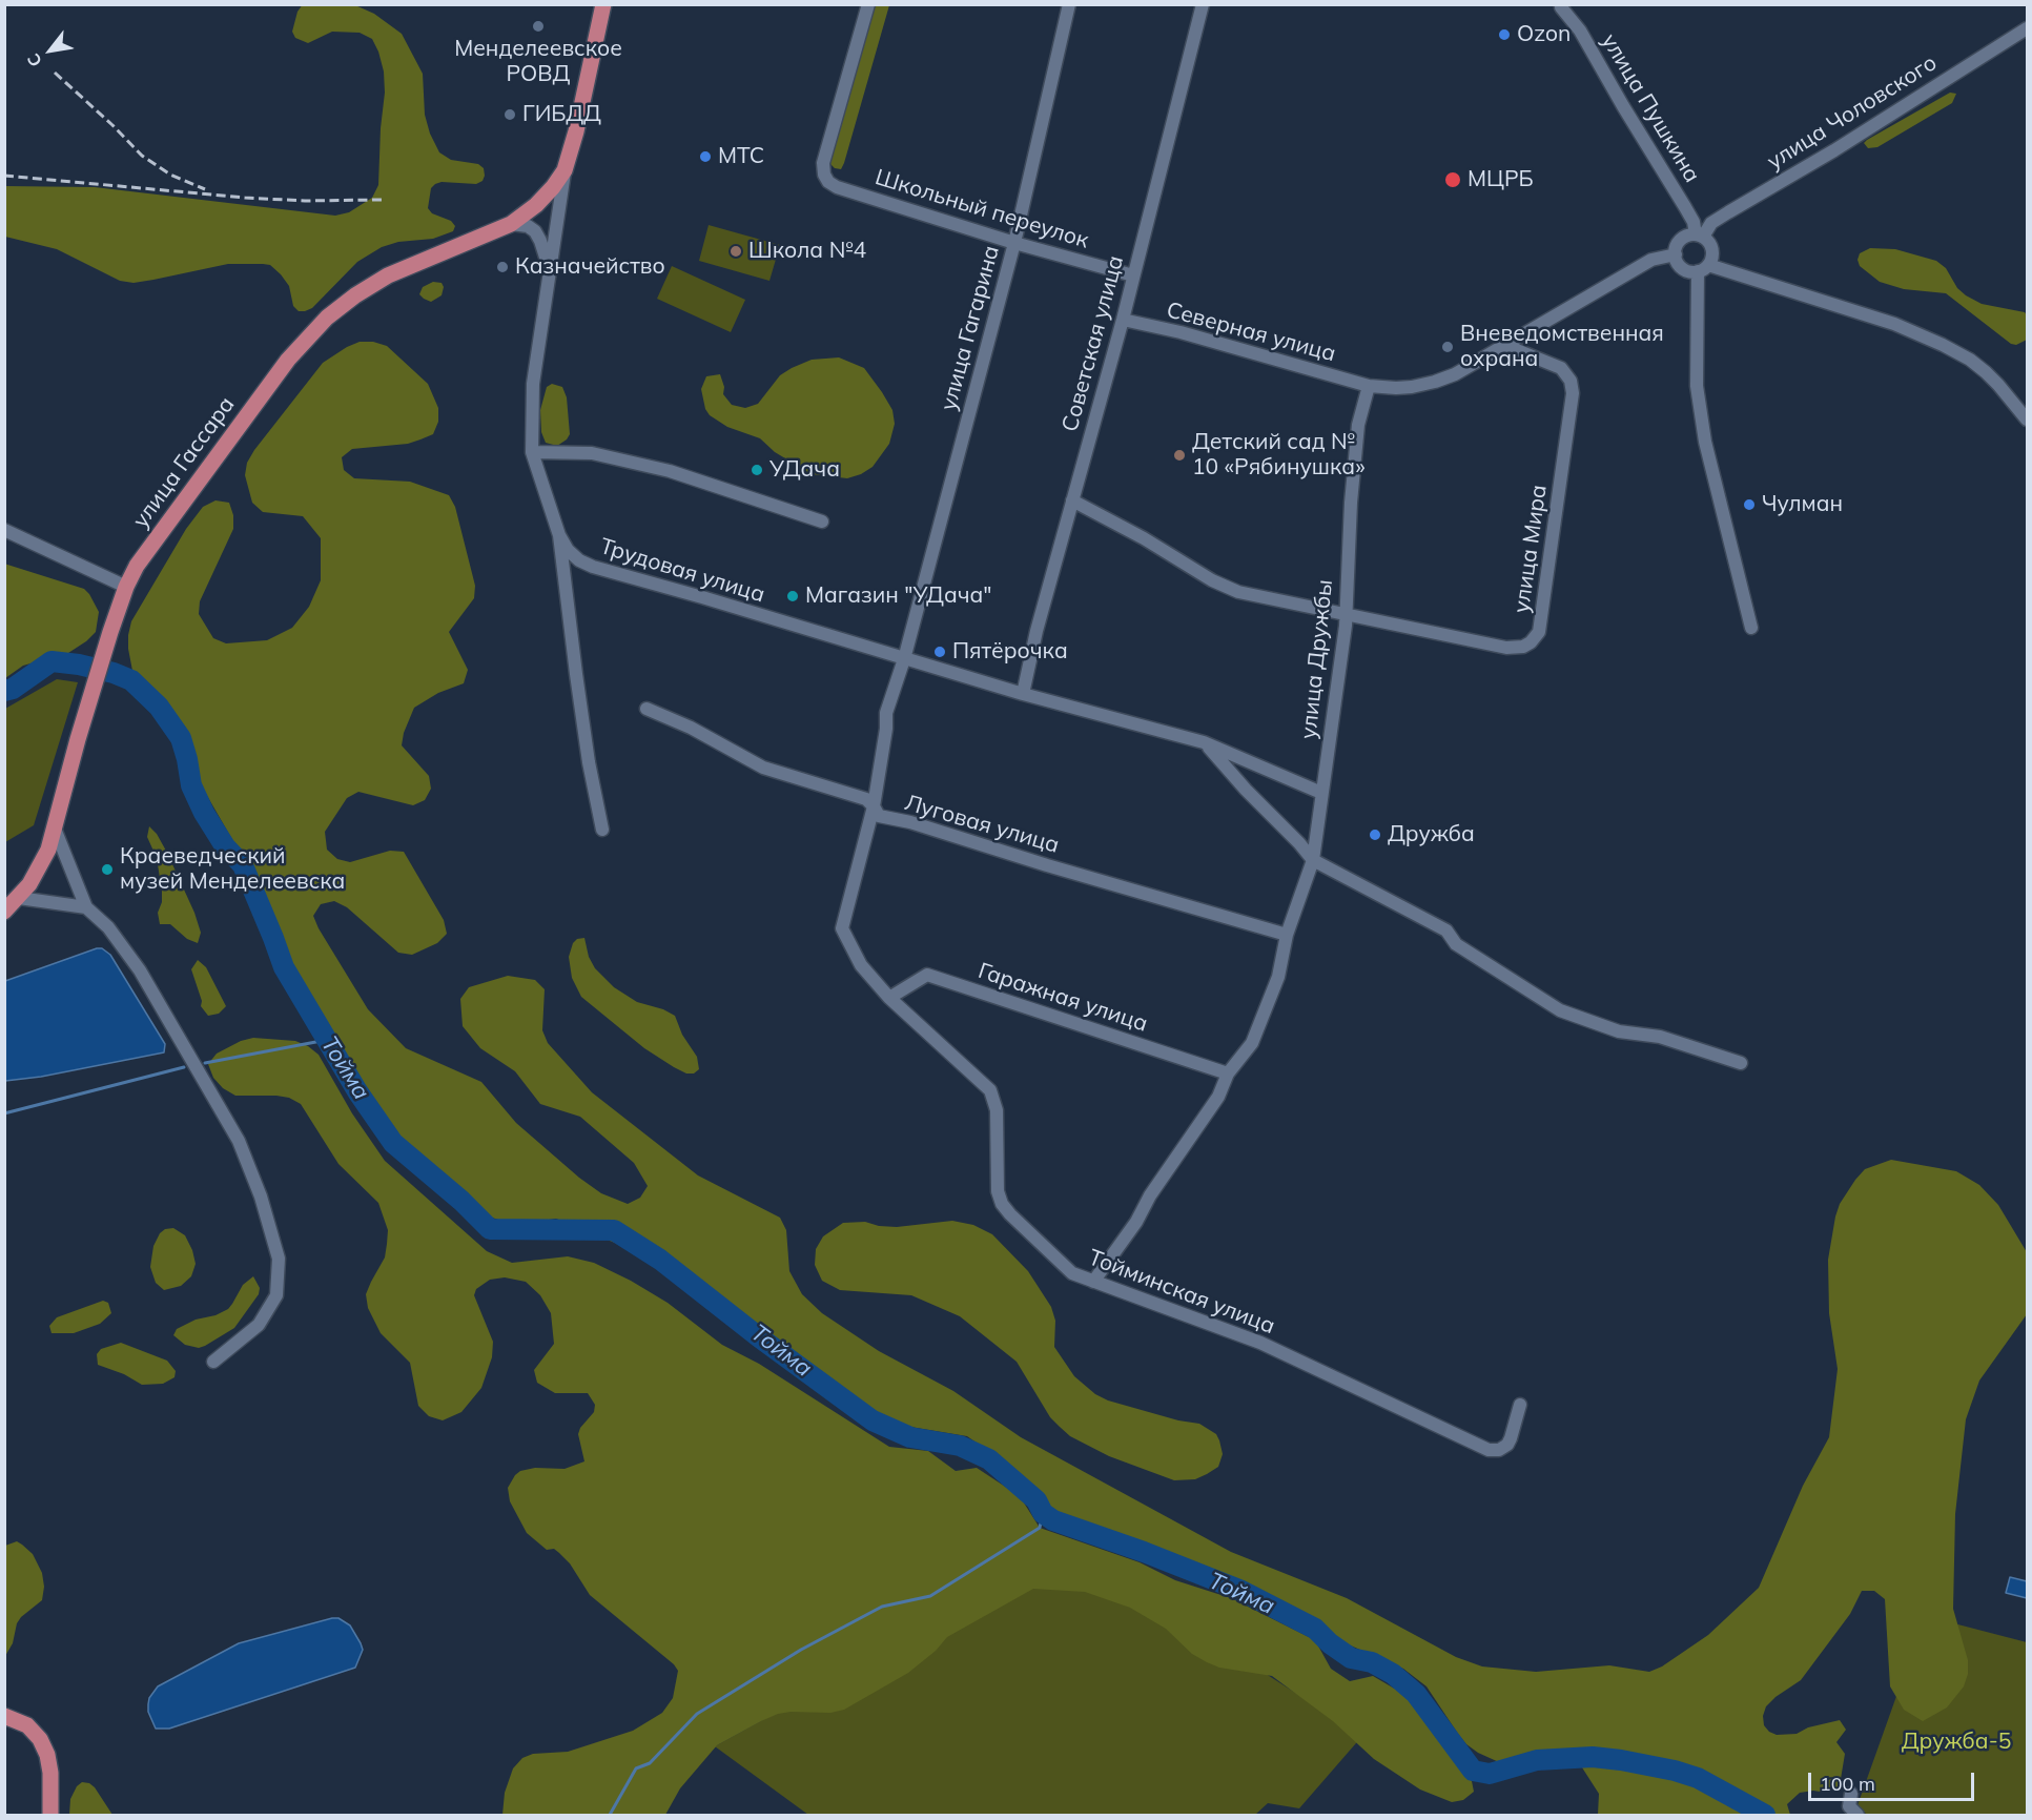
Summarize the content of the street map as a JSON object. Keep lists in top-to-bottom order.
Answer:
{
  "streets": {
    "main road": ["улица Гассара"],
    "street": [
      "улица Пушкина",
      "улица Чоловского",
      "Школьный переулок",
      "улица Гагарина",
      "Северная улица",
      "Советская улица",
      "улица Мира",
      "Трудовая улица",
      "улица Дружбы",
      "Луговая улица",
      "Гаражная улица",
      "Тойминская улица"
    ]
  },
  "crossings": [
    ["улица Пушкина", "улица Чоловского"],
    ["Школьный переулок", "улица Гагарина"],
    ["Школьный переулок", "Советская улица"],
    ["улица Гагарина", "Трудовая улица"],
    ["улица Гагарина", "Луговая улица"],
    ["улица Гагарина", "Тойминская улица"],
    ["Северная улица", "Советская улица"],
    ["Северная улица", "улица Дружбы"],
    ["Советская улица", "улица Мира"],
    ["Советская улица", "Трудовая улица"],
    ["улица Мира", "улица Дружбы"],
    ["Трудовая улица", "улица Дружбы"],
    ["улица Дружбы", "Луговая улица"],
    ["улица Дружбы", "Гаражная улица"],
    ["улица Дружбы", "Тойминская улица"],
    ["Луговая улица", "Тойминская улица"],
    ["Гаражная улица", "Тойминская улица"]
  ],
  "water": ["Тойма"],
  "parks": ["Дружба-5"],
  "places": [
    "Менделеевское РОВД",
    "Ozon",
    "ГИБДД",
    "МТС",
    "МЦРБ",
    "Школа №4",
    "Казначейство",
    "Вневедомственная охрана",
    "Детский сад № 10 «Рябинушка»",
    "УДача",
    "Чулман",
    "Магазин \"УДача\"",
    "Пятёрочка",
    "Дружба",
    "Краеведческий музей Менделеевска"
  ],
  "scale_bar": "100 m",
  "north": "bottom left"
}
